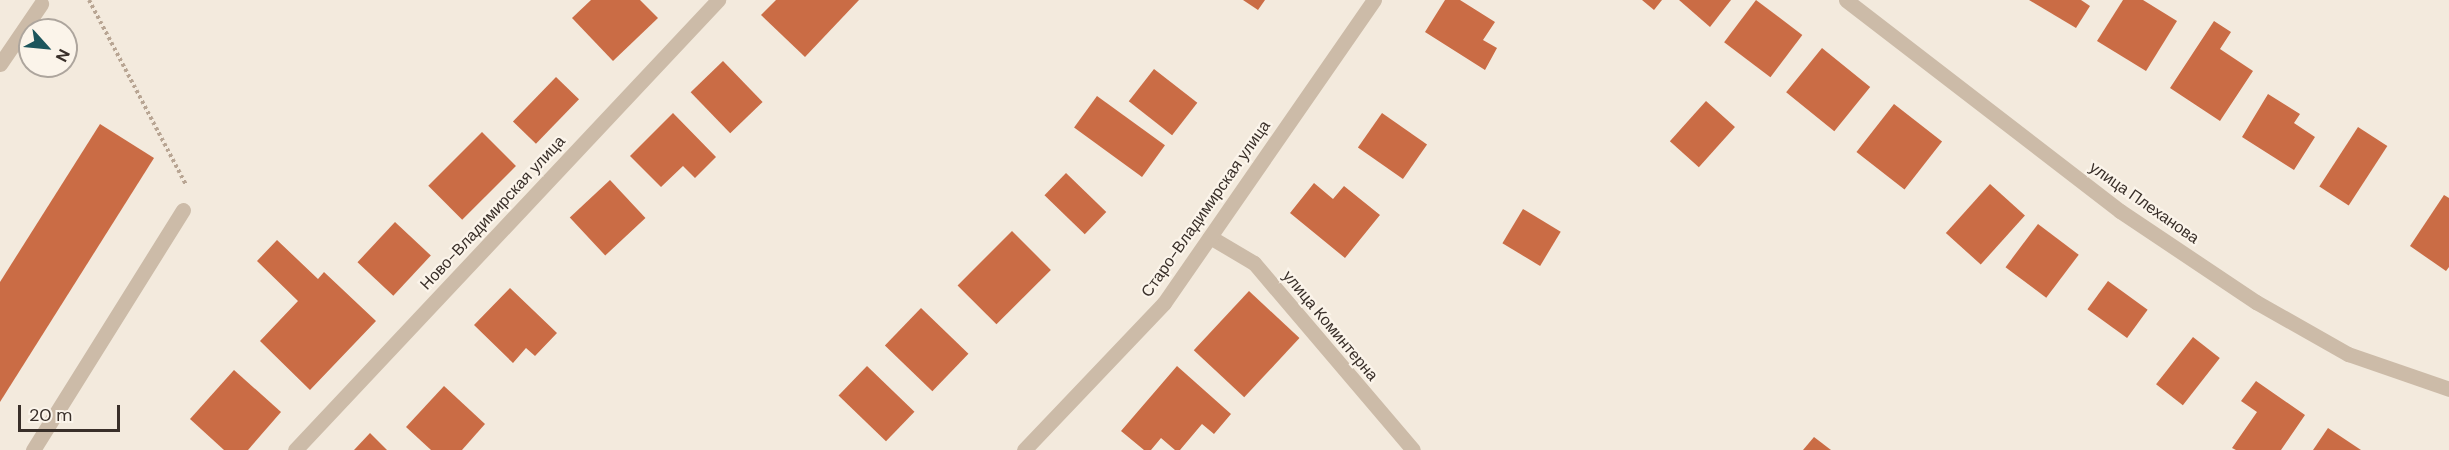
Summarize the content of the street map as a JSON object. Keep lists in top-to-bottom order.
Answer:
{
  "streets": {
    "street": [
      "улица Плеханова",
      "Старо-Владимирская улица",
      "Ново-Владимирская улица",
      "улица Коминтерна"
    ]
  },
  "crossings": [
    ["Старо-Владимирская улица", "улица Коминтерна"]
  ],
  "scale_bar": "20 m",
  "north": "bottom right"
}
